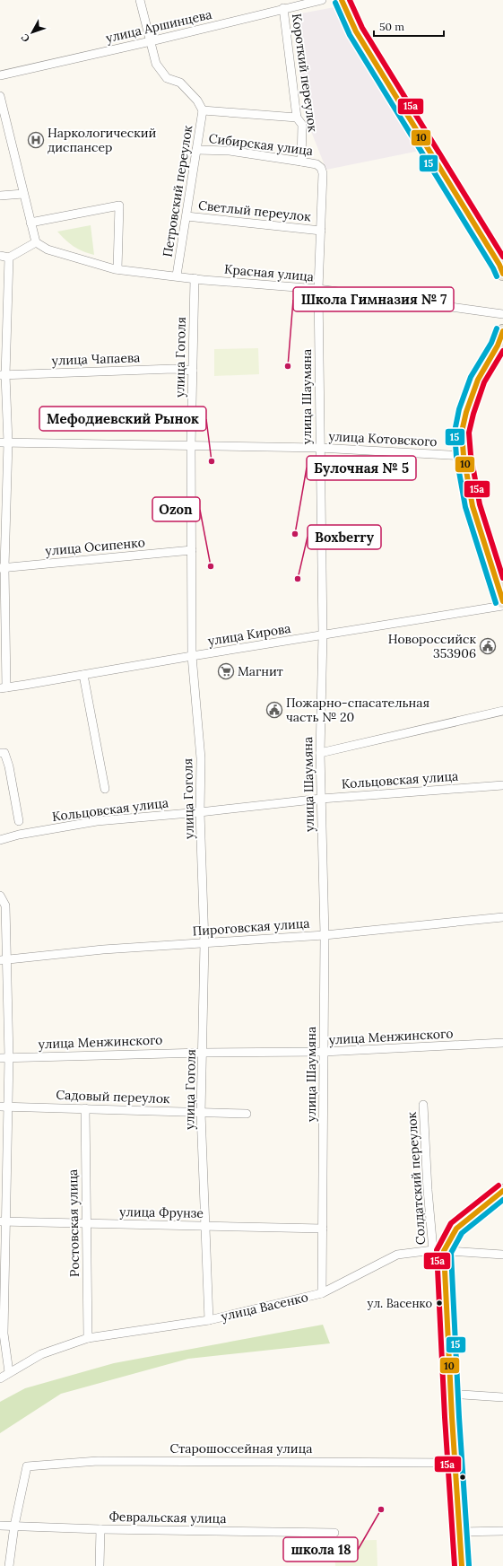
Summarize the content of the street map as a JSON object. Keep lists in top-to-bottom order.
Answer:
{
  "streets": {
    "street": [
      "улица Аршинцева",
      "Короткий переулок",
      "Сибирская улица",
      "Петровский переулок",
      "Светлый переулок",
      "Красная улица",
      "улица Гоголя",
      "улица Чапаева",
      "улица Шаумяна",
      "улица Котовского",
      "улица Осипенко",
      "улица Кирова",
      "Кольцовская улица",
      "Пироговская улица",
      "улица Менжинского",
      "Садовый переулок",
      "Солдатский переулок",
      "улица Фрунзе",
      "Ростовская улица",
      "улица Васенко",
      "Старошоссейная улица",
      "Февральская улица"
    ]
  },
  "crossings": [
    ["улица Аршинцева", "Короткий переулок"],
    ["Короткий переулок", "Сибирская улица"],
    ["Сибирская улица", "Петровский переулок"],
    ["Сибирская улица", "улица Шаумяна"],
    ["Петровский переулок", "Светлый переулок"],
    ["Петровский переулок", "Красная улица"],
    ["Светлый переулок", "улица Шаумяна"],
    ["Красная улица", "улица Гоголя"],
    ["Красная улица", "улица Шаумяна"],
    ["улица Гоголя", "улица Чапаева"],
    ["улица Гоголя", "улица Котовского"],
    ["улица Гоголя", "улица Осипенко"],
    ["улица Гоголя", "улица Кирова"],
    ["улица Гоголя", "Кольцовская улица"],
    ["улица Гоголя", "Пироговская улица"],
    ["улица Гоголя", "улица Менжинского"],
    ["улица Гоголя", "Садовый переулок"],
    ["улица Гоголя", "улица Фрунзе"],
    ["улица Гоголя", "улица Васенко"],
    ["улица Шаумяна", "улица Котовского"],
    ["улица Шаумяна", "улица Кирова"],
    ["улица Шаумяна", "Кольцовская улица"],
    ["улица Шаумяна", "Пироговская улица"],
    ["улица Шаумяна", "улица Менжинского"],
    ["улица Шаумяна", "улица Фрунзе"],
    ["улица Шаумяна", "улица Васенко"],
    ["Садовый переулок", "Ростовская улица"],
    ["Солдатский переулок", "улица Васенко"],
    ["улица Фрунзе", "Ростовская улица"],
    ["Ростовская улица", "улица Васенко"],
    ["Старошоссейная улица", "Февральская улица"]
  ],
  "places": {
    "hospital": ["Наркологический диспансер"],
    "other": [
      "Школа Гимназия № 7",
      "Мефодиевский Рынок",
      "Булочная № 5",
      "Ozon",
      "Boxberry",
      "ул. Васенко",
      "школа 18"
    ],
    "public building": ["Новороссийск 353906", "Пожарно-спасательная часть № 20"],
    "supermarket": ["Магнит"]
  },
  "lines": ["transit line 10", "transit line 15а", "transit line 15"],
  "scale_bar": "50 m",
  "north": "bottom left"
}
